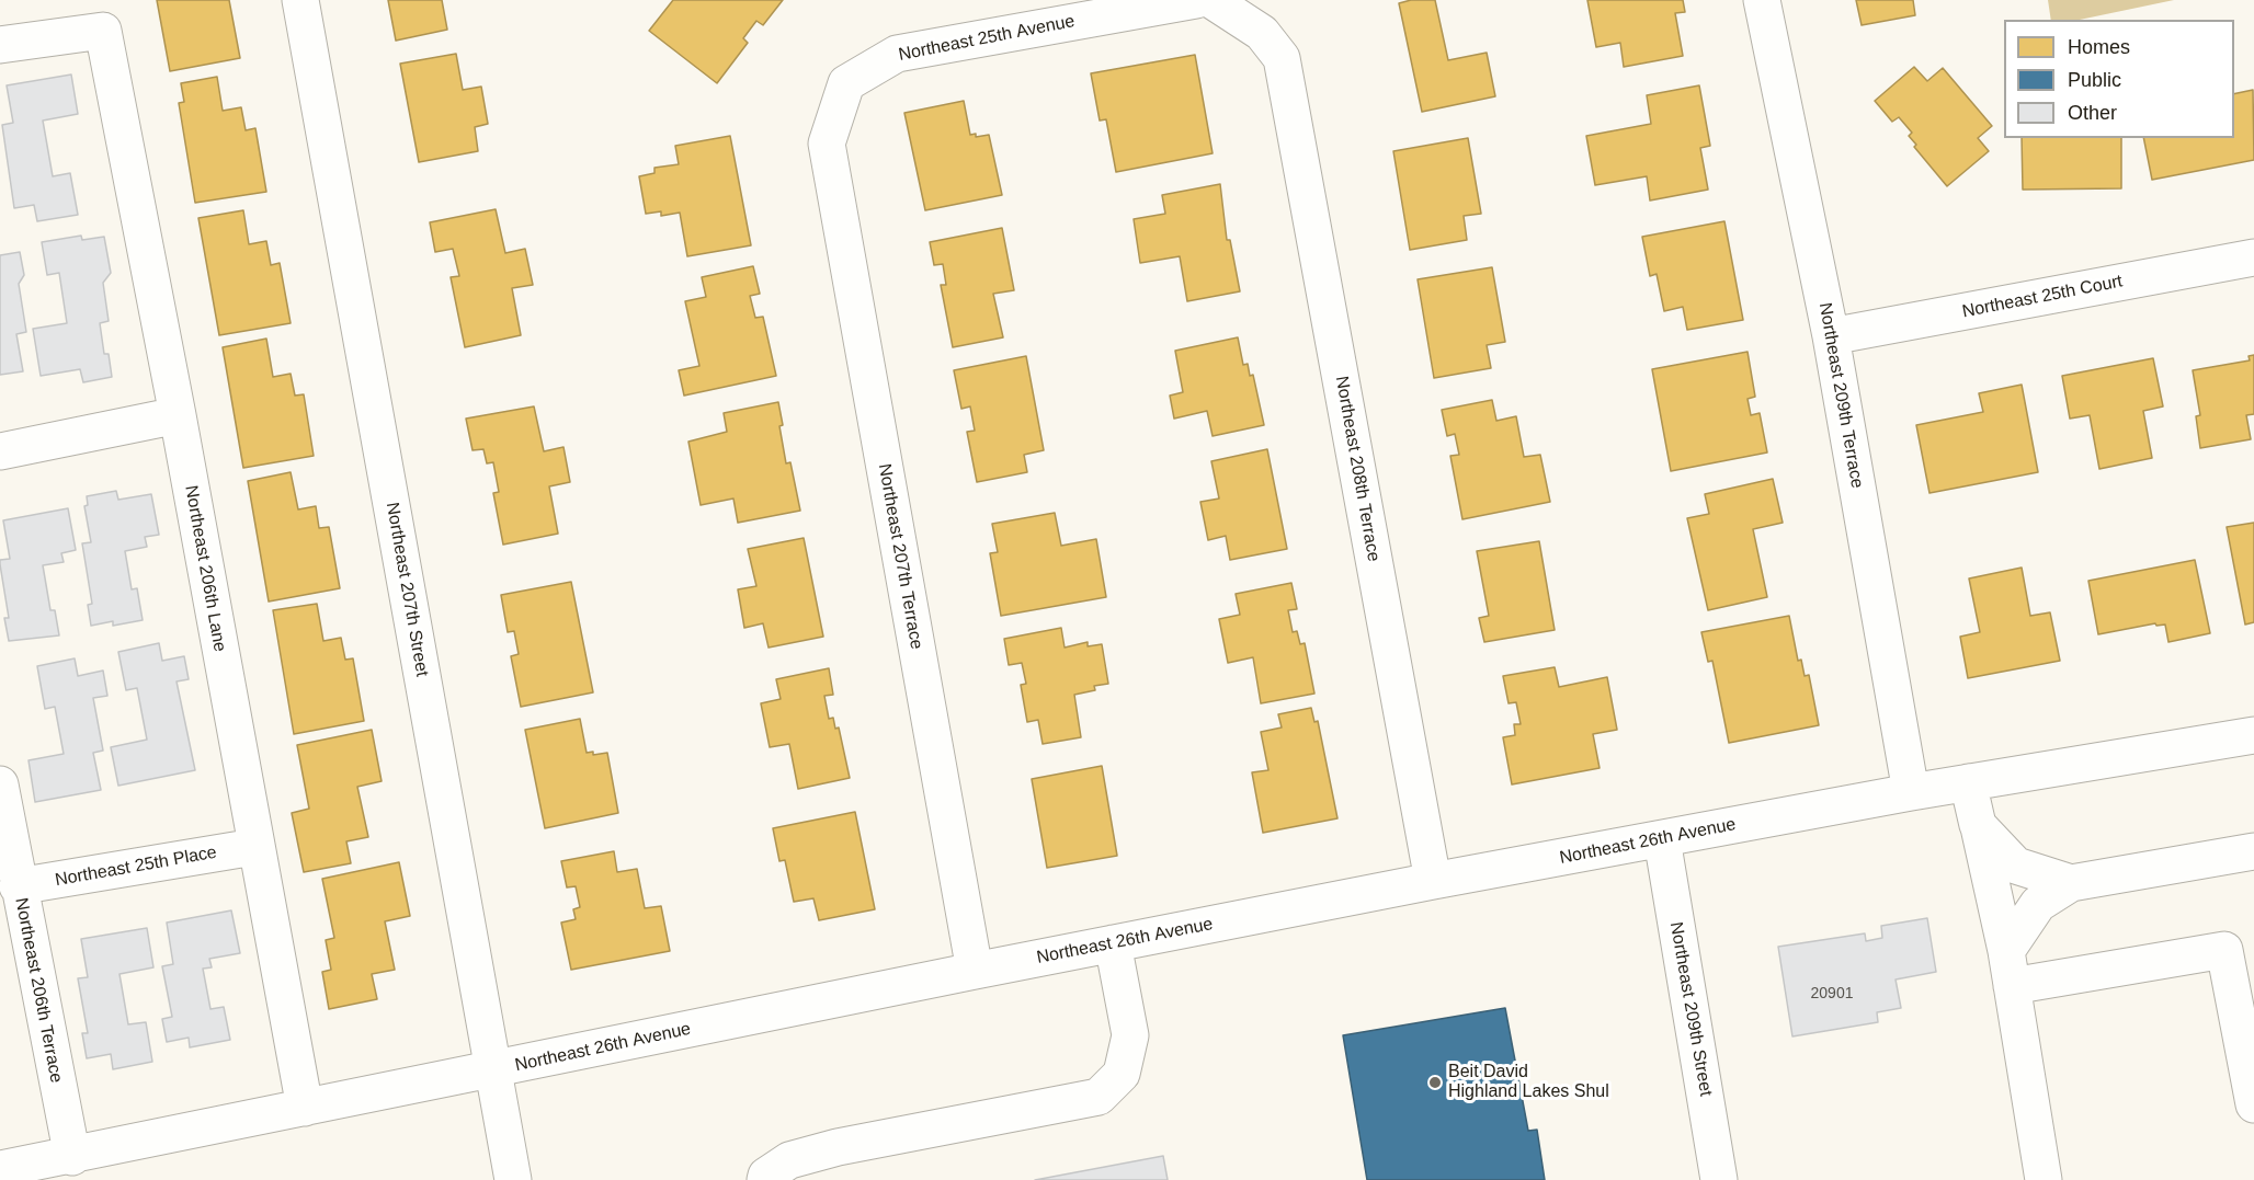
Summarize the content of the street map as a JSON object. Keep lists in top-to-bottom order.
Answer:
{
  "streets": {
    "street": [
      "Northeast 25th Avenue",
      "Northeast 25th Court",
      "Northeast 209th Terrace",
      "Northeast 208th Terrace",
      "Northeast 207th Terrace",
      "Northeast 206th Lane",
      "Northeast 207th Street",
      "Northeast 26th Avenue",
      "Northeast 25th Place",
      "Northeast 206th Terrace",
      "Northeast 209th Street"
    ]
  },
  "crossings": [
    ["Northeast 25th Avenue", "Northeast 207th Terrace"],
    ["Northeast 25th Court", "Northeast 209th Terrace"],
    ["Northeast 209th Terrace", "Northeast 26th Avenue"],
    ["Northeast 208th Terrace", "Northeast 26th Avenue"],
    ["Northeast 207th Terrace", "Northeast 26th Avenue"],
    ["Northeast 206th Lane", "Northeast 26th Avenue"],
    ["Northeast 206th Lane", "Northeast 25th Place"],
    ["Northeast 207th Street", "Northeast 26th Avenue"],
    ["Northeast 26th Avenue", "Northeast 206th Terrace"],
    ["Northeast 26th Avenue", "Northeast 209th Street"],
    ["Northeast 25th Place", "Northeast 206th Terrace"]
  ],
  "places": ["Beit David Highland Lakes Shul"],
  "house_numbers": ["20901"],
  "legend": ["Homes", "Public", "Other"]
}
